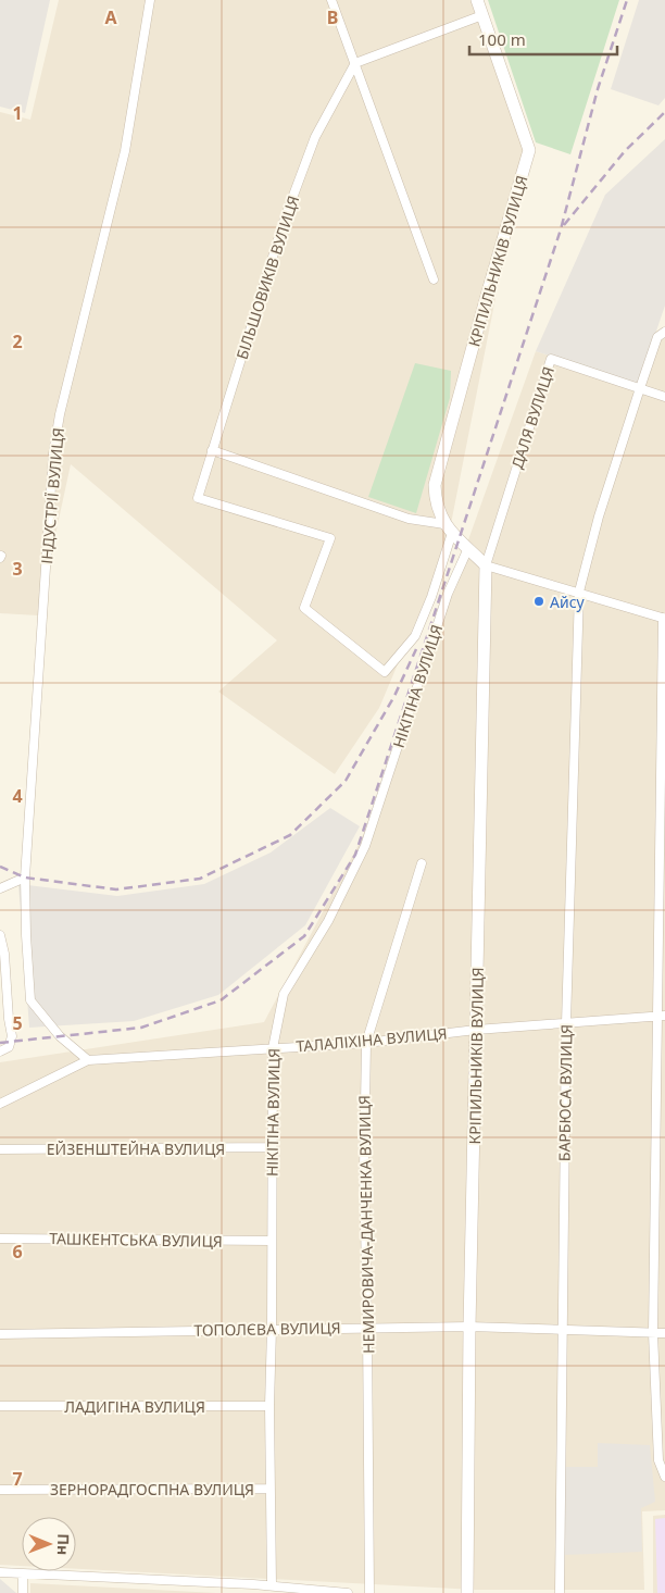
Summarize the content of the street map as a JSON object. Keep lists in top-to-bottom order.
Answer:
{
  "streets": {
    "street": [
      "КРІПИЛЬНИКІВ ВУЛИЦЯ",
      "БІЛЬШОВИКІВ ВУЛИЦЯ",
      "ДАЛЯ ВУЛИЦЯ",
      "ІНДУСТРІЇ ВУЛИЦЯ",
      "НІКІТІНА ВУЛИЦЯ",
      "ТАЛАЛІХІНА ВУЛИЦЯ",
      "БАРБЮСА ВУЛИЦЯ",
      "ЕЙЗЕНШТЕЙНА ВУЛИЦЯ",
      "НЕМИРОВИЧА-ДАНЧЕНКА ВУЛИЦЯ",
      "ТАШКЕНТСЬКА ВУЛИЦЯ",
      "ТОПОЛЄВА ВУЛИЦЯ",
      "ЛАДИГІНА ВУЛИЦЯ",
      "ЗЕРНОРАДГОСПНА ВУЛИЦЯ"
    ]
  },
  "crossings": [
    ["КРІПИЛЬНИКІВ ВУЛИЦЯ", "БІЛЬШОВИКІВ ВУЛИЦЯ"],
    ["КРІПИЛЬНИКІВ ВУЛИЦЯ", "ДАЛЯ ВУЛИЦЯ"],
    ["КРІПИЛЬНИКІВ ВУЛИЦЯ", "НІКІТІНА ВУЛИЦЯ"],
    ["КРІПИЛЬНИКІВ ВУЛИЦЯ", "ТАЛАЛІХІНА ВУЛИЦЯ"],
    ["КРІПИЛЬНИКІВ ВУЛИЦЯ", "ТОПОЛЄВА ВУЛИЦЯ"],
    ["ІНДУСТРІЇ ВУЛИЦЯ", "ТАЛАЛІХІНА ВУЛИЦЯ"],
    ["НІКІТІНА ВУЛИЦЯ", "ТАЛАЛІХІНА ВУЛИЦЯ"],
    ["НІКІТІНА ВУЛИЦЯ", "ЕЙЗЕНШТЕЙНА ВУЛИЦЯ"],
    ["НІКІТІНА ВУЛИЦЯ", "ТАШКЕНТСЬКА ВУЛИЦЯ"],
    ["НІКІТІНА ВУЛИЦЯ", "ТОПОЛЄВА ВУЛИЦЯ"],
    ["НІКІТІНА ВУЛИЦЯ", "ЛАДИГІНА ВУЛИЦЯ"],
    ["НІКІТІНА ВУЛИЦЯ", "ЗЕРНОРАДГОСПНА ВУЛИЦЯ"],
    ["ТАЛАЛІХІНА ВУЛИЦЯ", "БАРБЮСА ВУЛИЦЯ"],
    ["ТАЛАЛІХІНА ВУЛИЦЯ", "НЕМИРОВИЧА-ДАНЧЕНКА ВУЛИЦЯ"],
    ["БАРБЮСА ВУЛИЦЯ", "ТОПОЛЄВА ВУЛИЦЯ"],
    ["НЕМИРОВИЧА-ДАНЧЕНКА ВУЛИЦЯ", "ТОПОЛЄВА ВУЛИЦЯ"]
  ],
  "places": ["Айсу"],
  "scale_bar": "100 m",
  "north": "right",
  "grid": {
    "columns": ["A", "B"],
    "rows": [
      "1",
      "2",
      "3",
      "4",
      "5",
      "6",
      "7"
    ]
  }
}
